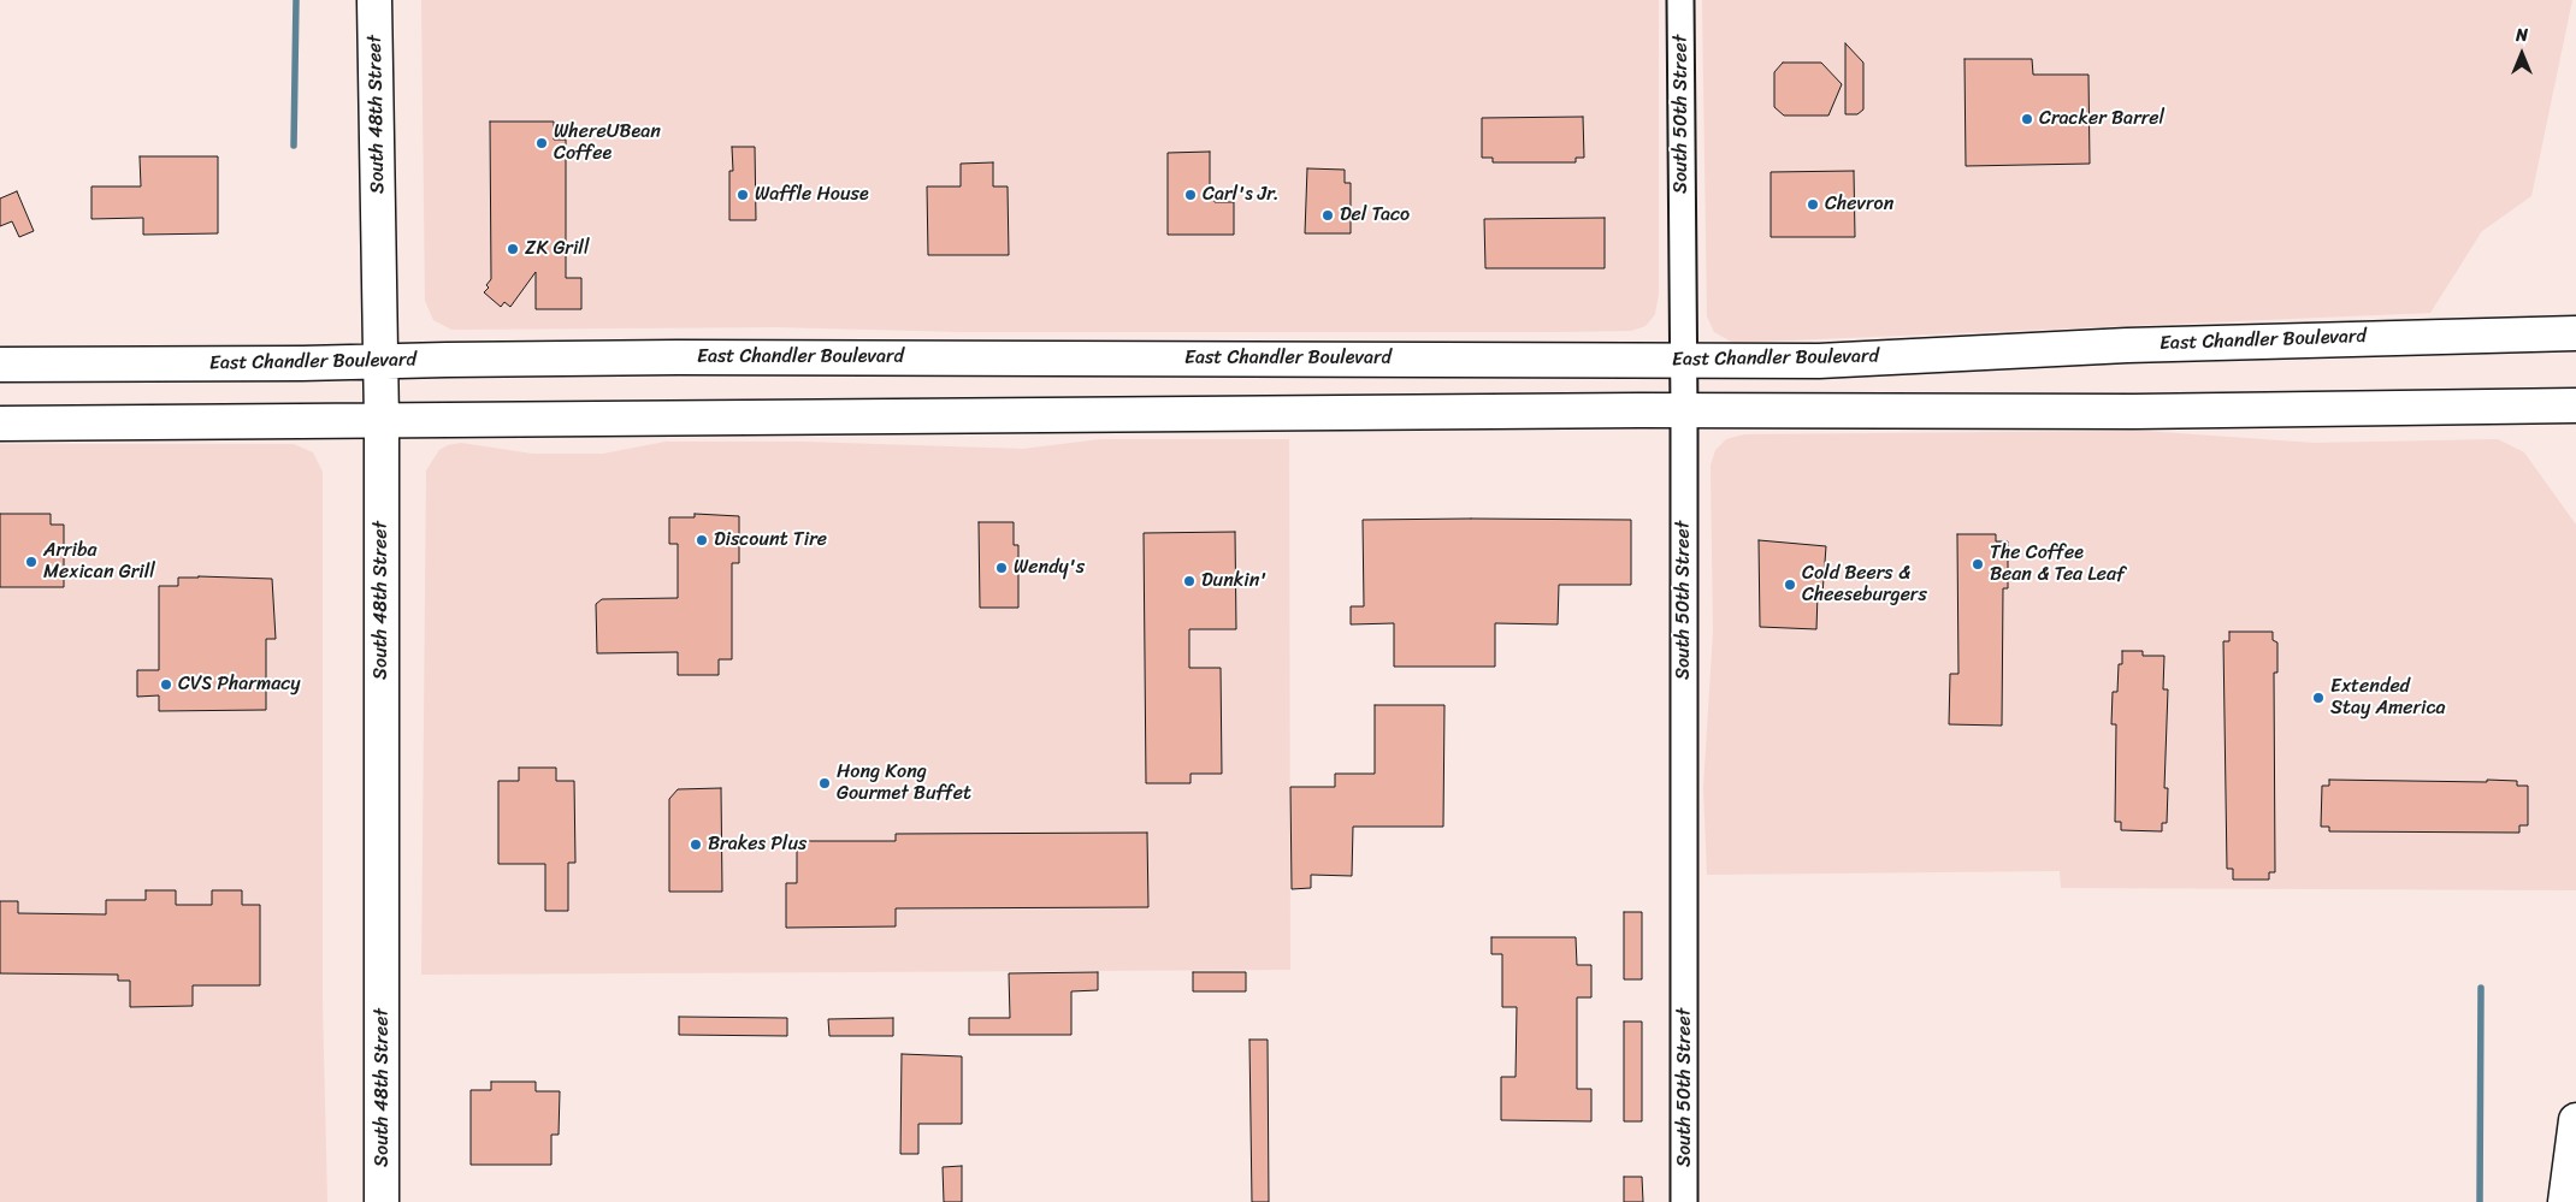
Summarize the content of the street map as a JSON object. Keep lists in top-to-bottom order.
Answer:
{
  "streets": {
    "main road": ["South 48th Street", "East Chandler Boulevard"],
    "street": ["South 50th Street"]
  },
  "crossings": [
    ["South 48th Street", "East Chandler Boulevard"],
    ["South 50th Street", "East Chandler Boulevard"]
  ],
  "places": [
    "Cracker Barrel",
    "WhereUBean Coffee",
    "Waffle House",
    "Carl's Jr.",
    "Chevron",
    "Del Taco",
    "ZK Grill",
    "Discount Tire",
    "Arriba Mexican Grill",
    "The Coffee Bean & Tea Leaf",
    "Wendy's",
    "Dunkin'",
    "Cold Beers & Cheeseburgers",
    "CVS Pharmacy",
    "Extended Stay America",
    "Hong Kong Gourmet Buffet",
    "Brakes Plus"
  ],
  "north": "top"
}
